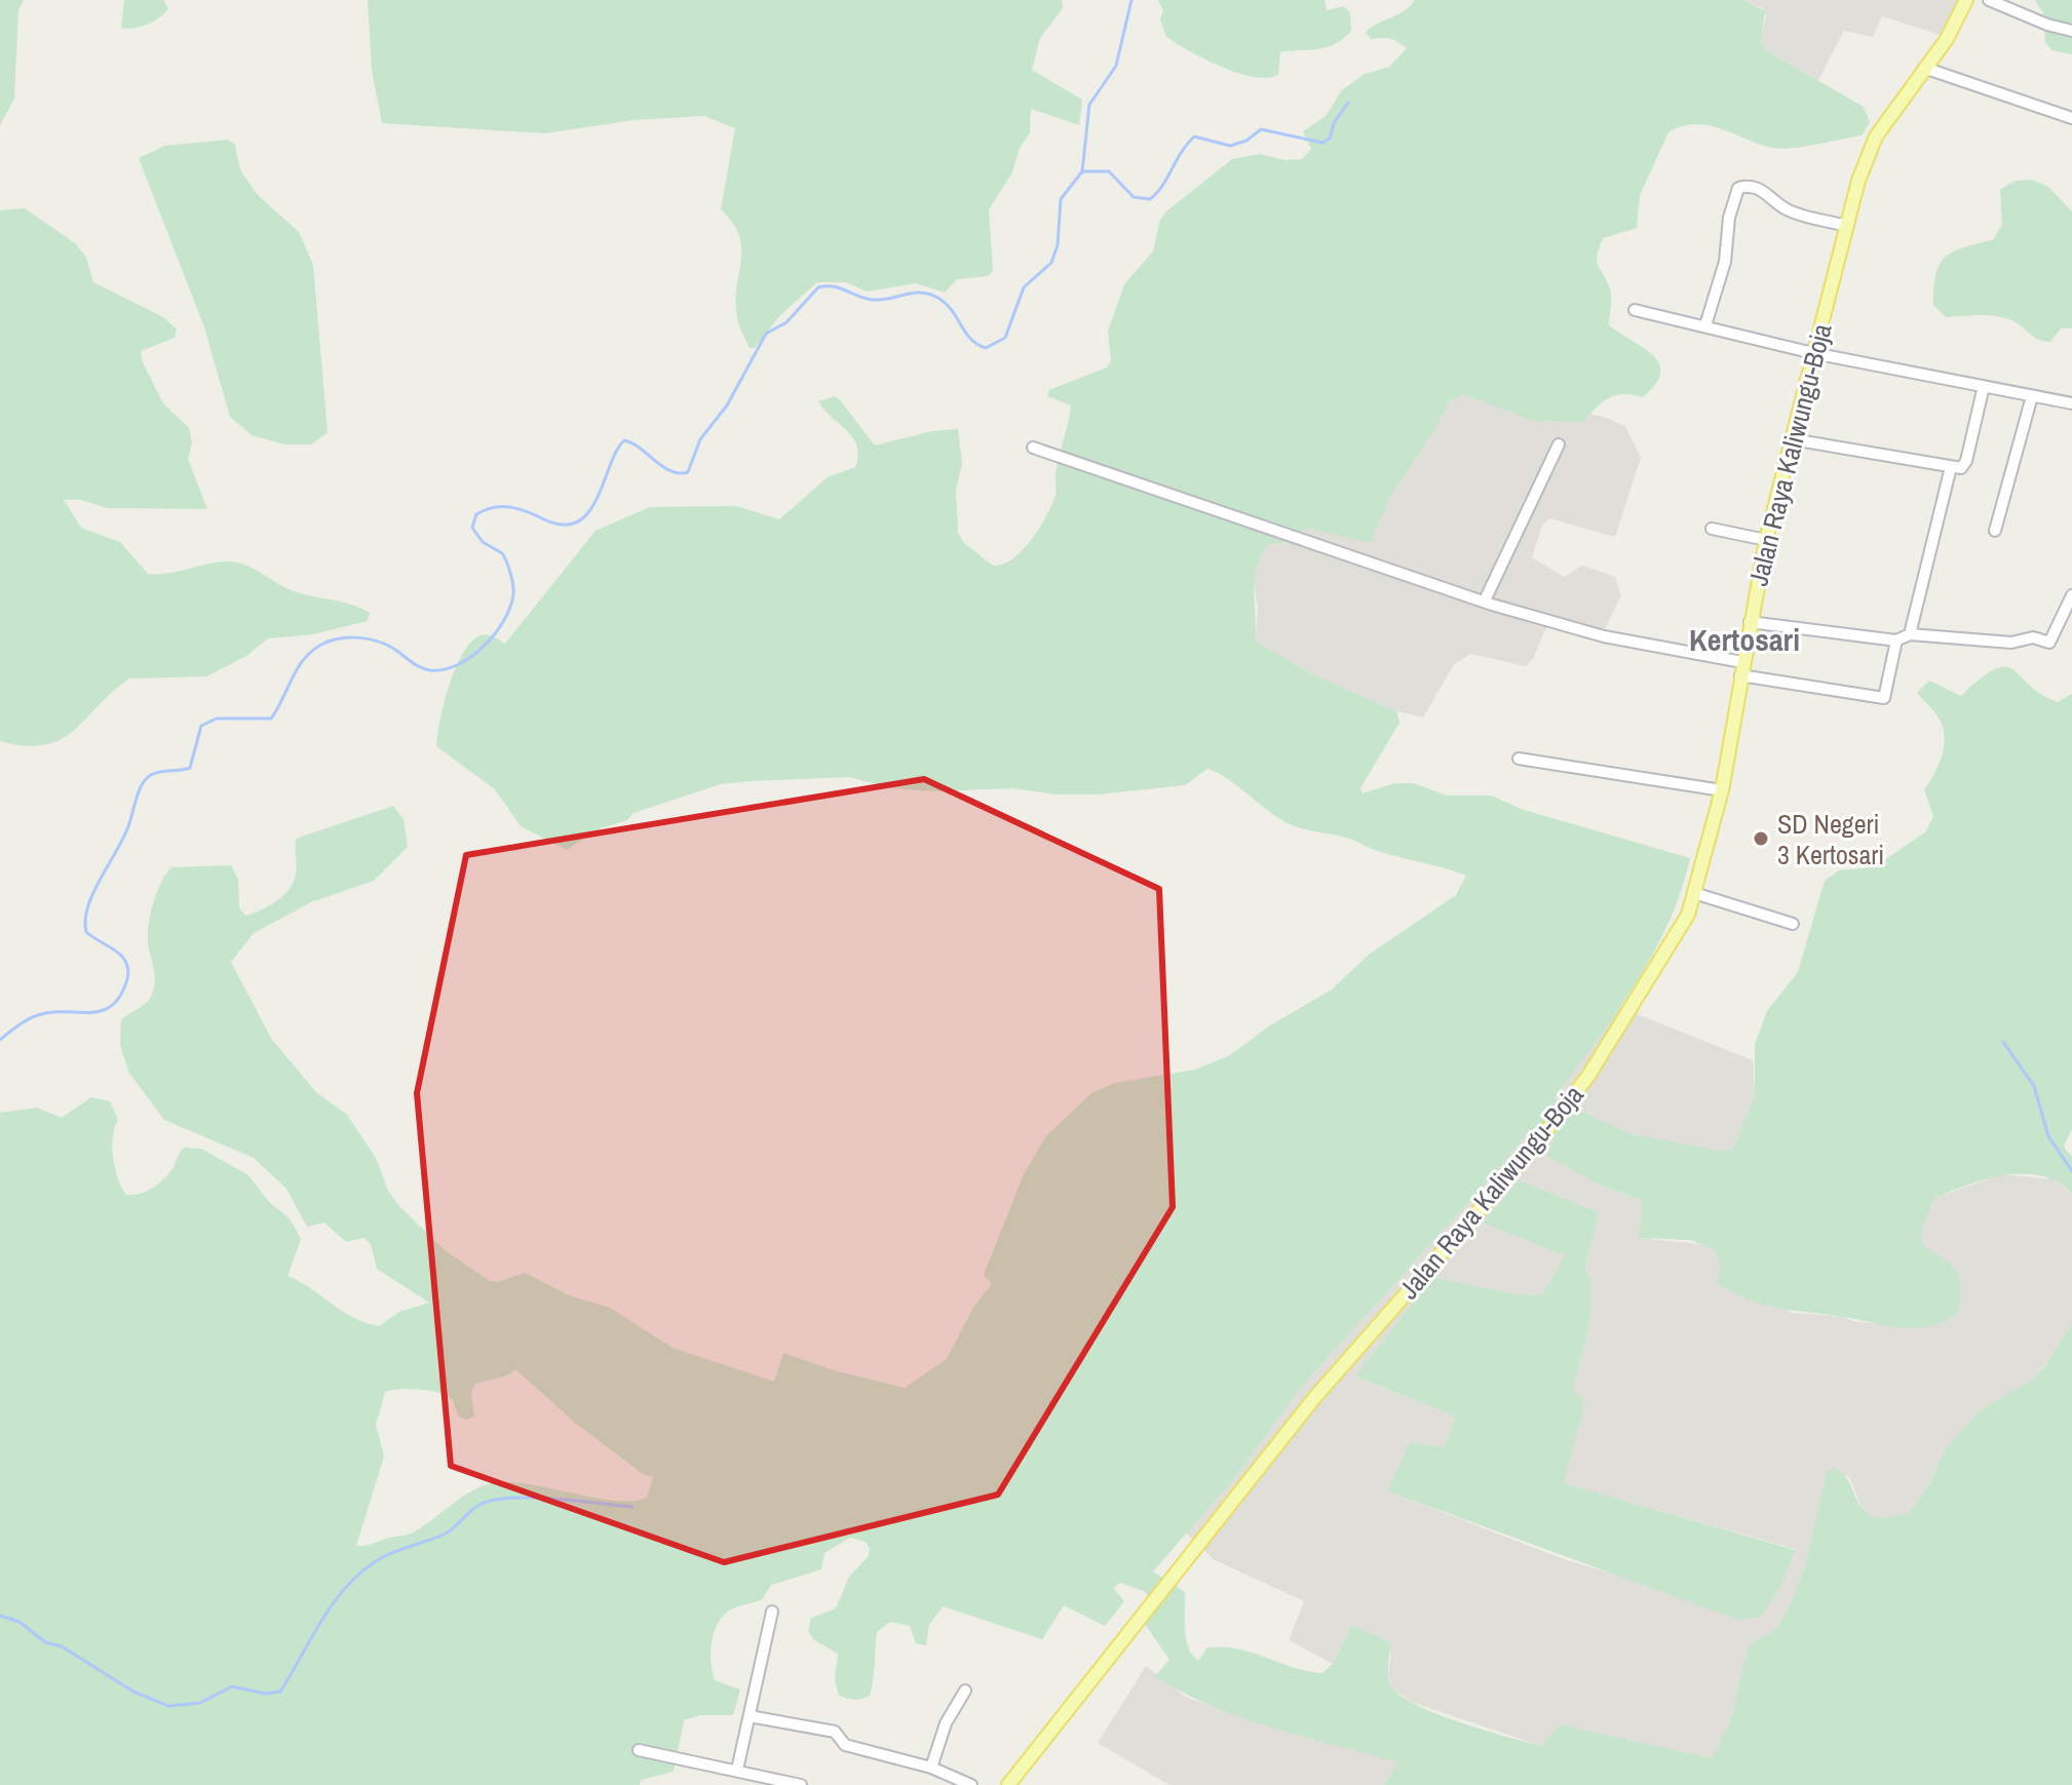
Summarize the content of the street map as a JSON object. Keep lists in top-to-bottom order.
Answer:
{
  "streets": {
    "main road": ["Jalan Raya Kaliwungu-Boja"]
  },
  "districts": ["Kertosari"],
  "places": ["SD Negeri 3 Kertosari"]
}
